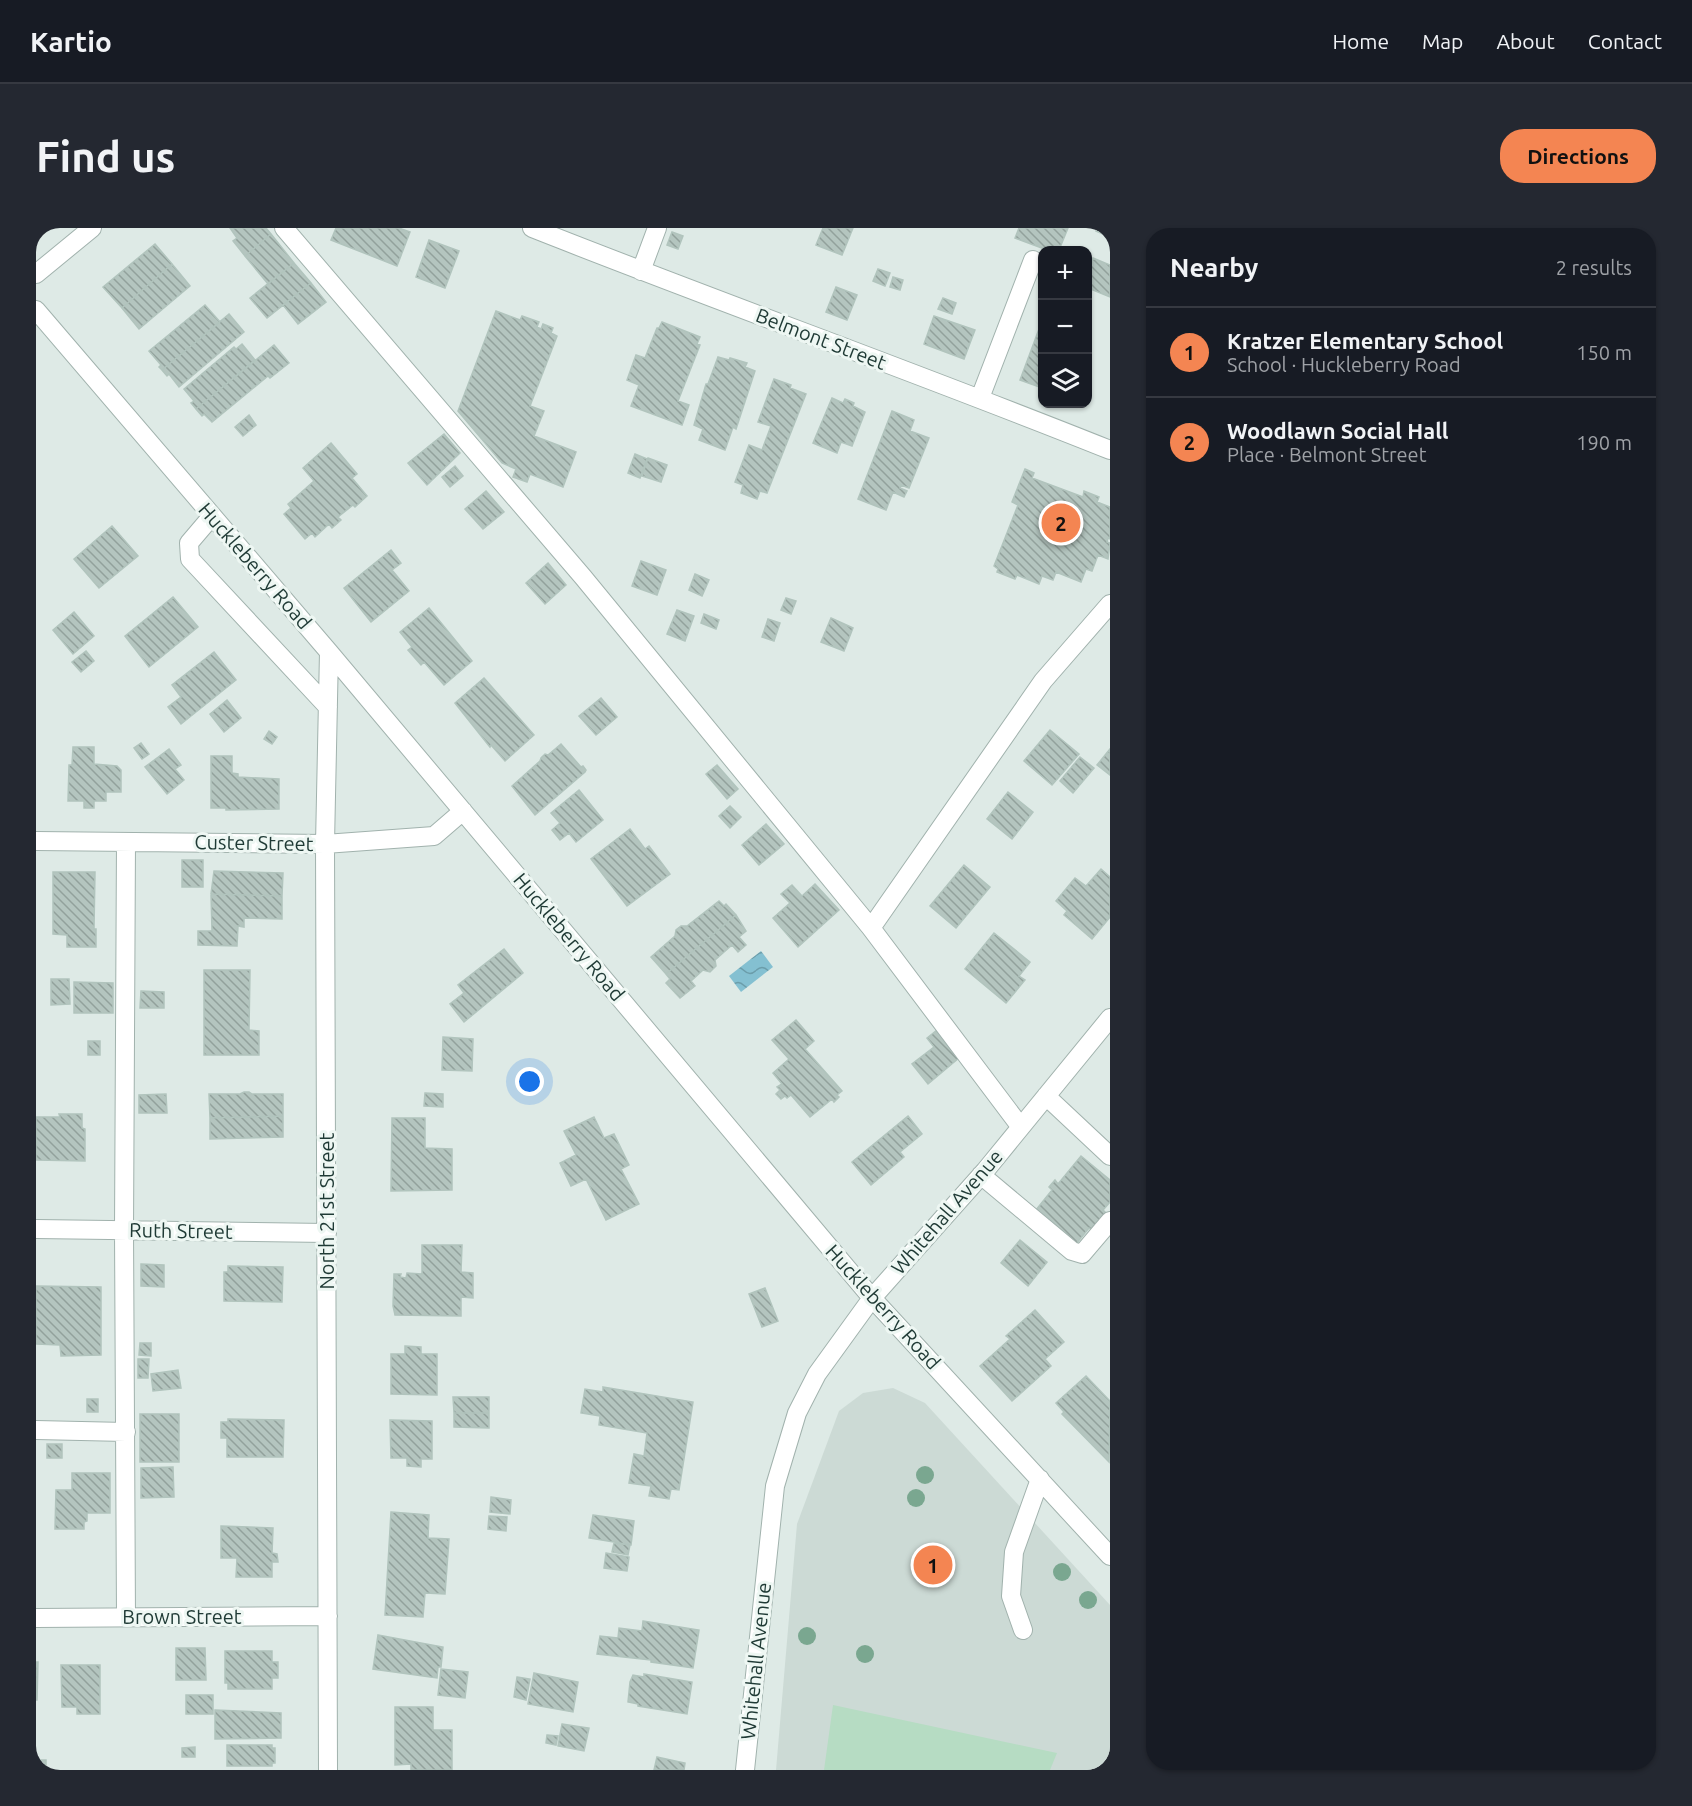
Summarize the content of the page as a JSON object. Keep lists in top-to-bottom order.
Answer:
{
  "streets": {
    "street": [
      "Belmont Street",
      "Huckleberry Road",
      "Custer Street",
      "North 21st Street",
      "Whitehall Avenue",
      "Ruth Street",
      "Brown Street"
    ]
  },
  "crossings": [
    ["Huckleberry Road", "Custer Street"],
    ["Huckleberry Road", "North 21st Street"],
    ["Huckleberry Road", "Whitehall Avenue"],
    ["Custer Street", "North 21st Street"],
    ["North 21st Street", "Ruth Street"],
    ["North 21st Street", "Brown Street"]
  ],
  "page": {
    "header": "Kartio",
    "nav": [
      "Home",
      "Map",
      "About",
      "Contact"
    ],
    "buttons": "Directions",
    "title": "Find us",
    "heading": ["Nearby", "2 results"],
    "map_buttons": ["+", "−"],
    "list": [
      {
        "mark": "1",
        "name": "Kratzer Elementary School",
        "note": "School · Huckleberry Road",
        "value": "150 m"
      },
      {
        "mark": "2",
        "name": "Woodlawn Social Hall",
        "note": "Place · Belmont Street",
        "value": "190 m"
      }
    ],
    "pins": ["2", "1"]
  }
}
